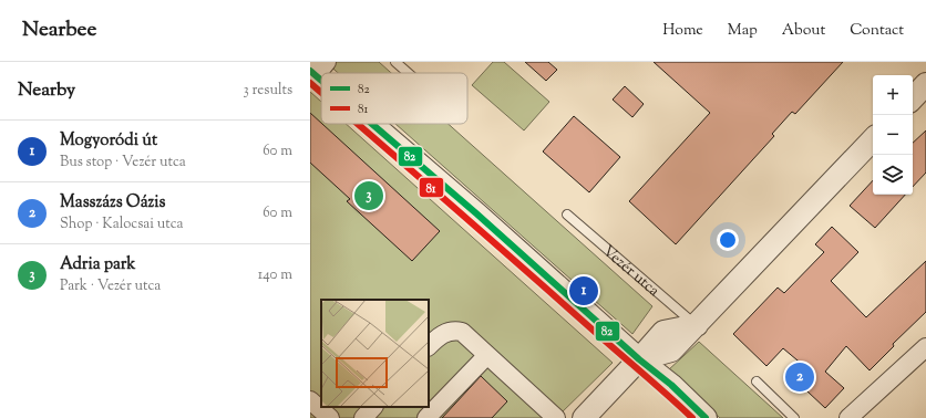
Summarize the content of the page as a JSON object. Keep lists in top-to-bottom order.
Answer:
{
  "streets": {
    "lane": ["Vezér utca"]
  },
  "lines": ["transit line 82", "transit line 81"],
  "legend": ["82", "81"],
  "page": {
    "header": "Nearbee",
    "nav": [
      "Home",
      "Map",
      "About",
      "Contact"
    ],
    "heading": ["Nearby", "3 results"],
    "map_buttons": ["+", "−"],
    "list": [
      {
        "mark": "1",
        "name": "Mogyoródi út",
        "note": "Bus stop · Vezér utca",
        "value": "60 m"
      },
      {
        "mark": "2",
        "name": "Masszázs Oázis",
        "note": "Shop · Kalocsai utca",
        "value": "60 m"
      },
      {
        "mark": "3",
        "name": "Adria park",
        "note": "Park · Vezér utca",
        "value": "140 m"
      }
    ],
    "pins": ["3", "1", "2"]
  }
}
